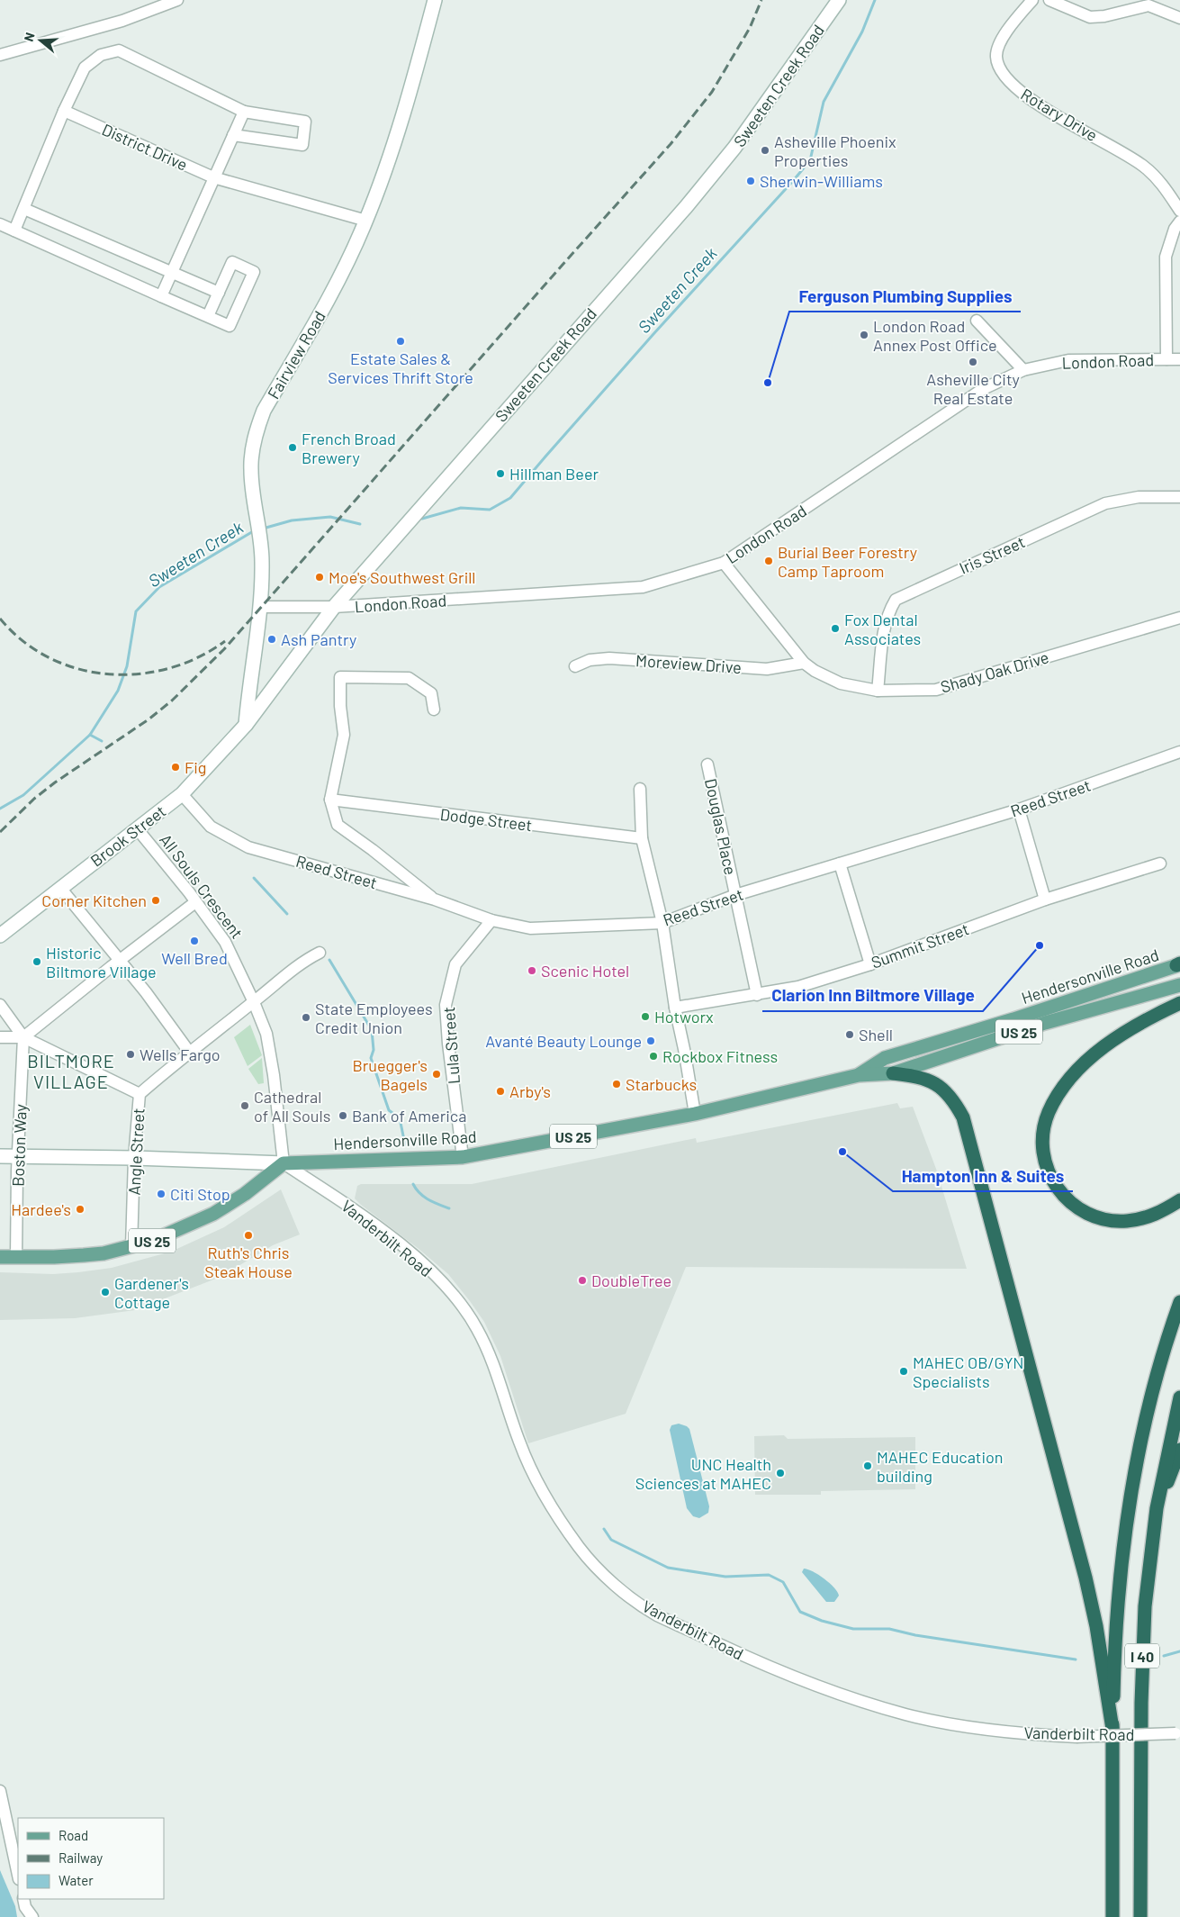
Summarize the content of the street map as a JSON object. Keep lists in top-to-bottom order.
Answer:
{
  "streets": {
    "highway": ["I 40"],
    "main road": [
      "Sweeten Creek Road",
      "Fairview Road",
      "Brook Street",
      "Hendersonville Road",
      "US 25"
    ],
    "street": [
      "Rotary Drive",
      "District Drive",
      "London Road",
      "Iris Street",
      "Moreview Drive",
      "Shady Oak Drive",
      "Reed Street",
      "Dodge Street",
      "Douglas Place",
      "All Souls Crescent",
      "Summit Street",
      "Lula Street",
      "Boston Way",
      "Angle Street",
      "Vanderbilt Road"
    ]
  },
  "crossings": [
    ["Sweeten Creek Road", "Fairview Road"],
    ["Sweeten Creek Road", "London Road"],
    ["Sweeten Creek Road", "Brook Street"],
    ["District Drive", "Fairview Road"],
    ["Fairview Road", "London Road"],
    ["Fairview Road", "Brook Street"],
    ["London Road", "Shady Oak Drive"],
    ["Iris Street", "Shady Oak Drive"],
    ["Moreview Drive", "Shady Oak Drive"],
    ["Reed Street", "Douglas Place"],
    ["Reed Street", "Brook Street"],
    ["Reed Street", "Lula Street"],
    ["Douglas Place", "Summit Street"],
    ["Brook Street", "All Souls Crescent"],
    ["All Souls Crescent", "Hendersonville Road"],
    ["All Souls Crescent", "US 25"],
    ["All Souls Crescent", "Angle Street"],
    ["All Souls Crescent", "Vanderbilt Road"],
    ["Hendersonville Road", "US 25"],
    ["Hendersonville Road", "Lula Street"],
    ["Hendersonville Road", "Boston Way"],
    ["Hendersonville Road", "Angle Street"],
    ["Hendersonville Road", "Vanderbilt Road"],
    ["US 25", "Boston Way"],
    ["US 25", "Angle Street"],
    ["US 25", "Vanderbilt Road"]
  ],
  "districts": ["BILTMORE VILLAGE"],
  "water": ["Sweeten Creek"],
  "places": [
    "Asheville Phoenix Properties",
    "Sherwin-Williams",
    "London Road Annex Post Office",
    "Estate Sales & Services Thrift Store",
    "Asheville City Real Estate",
    "Ferguson Plumbing Supplies",
    "French Broad Brewery",
    "Hillman Beer",
    "Burial Beer Forestry Camp Taproom",
    "Moe's Southwest Grill",
    "Fox Dental Associates",
    "Ash Pantry",
    "Fig",
    "Corner Kitchen",
    "Well Bred",
    "Clarion Inn Biltmore Village",
    "Historic Biltmore Village",
    "Scenic Hotel",
    "Hotworx",
    "State Employees Credit Union",
    "Shell",
    "Avanté Beauty Lounge",
    "Wells Fargo",
    "Rockbox Fitness",
    "Bruegger's Bagels",
    "Starbucks",
    "Arby's",
    "Cathedral of All Souls",
    "Bank of America",
    "Hampton Inn & Suites",
    "Citi Stop",
    "Hardee's",
    "Ruth's Chris Steak House",
    "DoubleTree",
    "Gardener's Cottage",
    "MAHEC OB/GYN Specialists",
    "MAHEC Education building",
    "UNC Health Sciences at MAHEC"
  ],
  "legend": ["Road", "Railway", "Water"],
  "north": "left"
}
